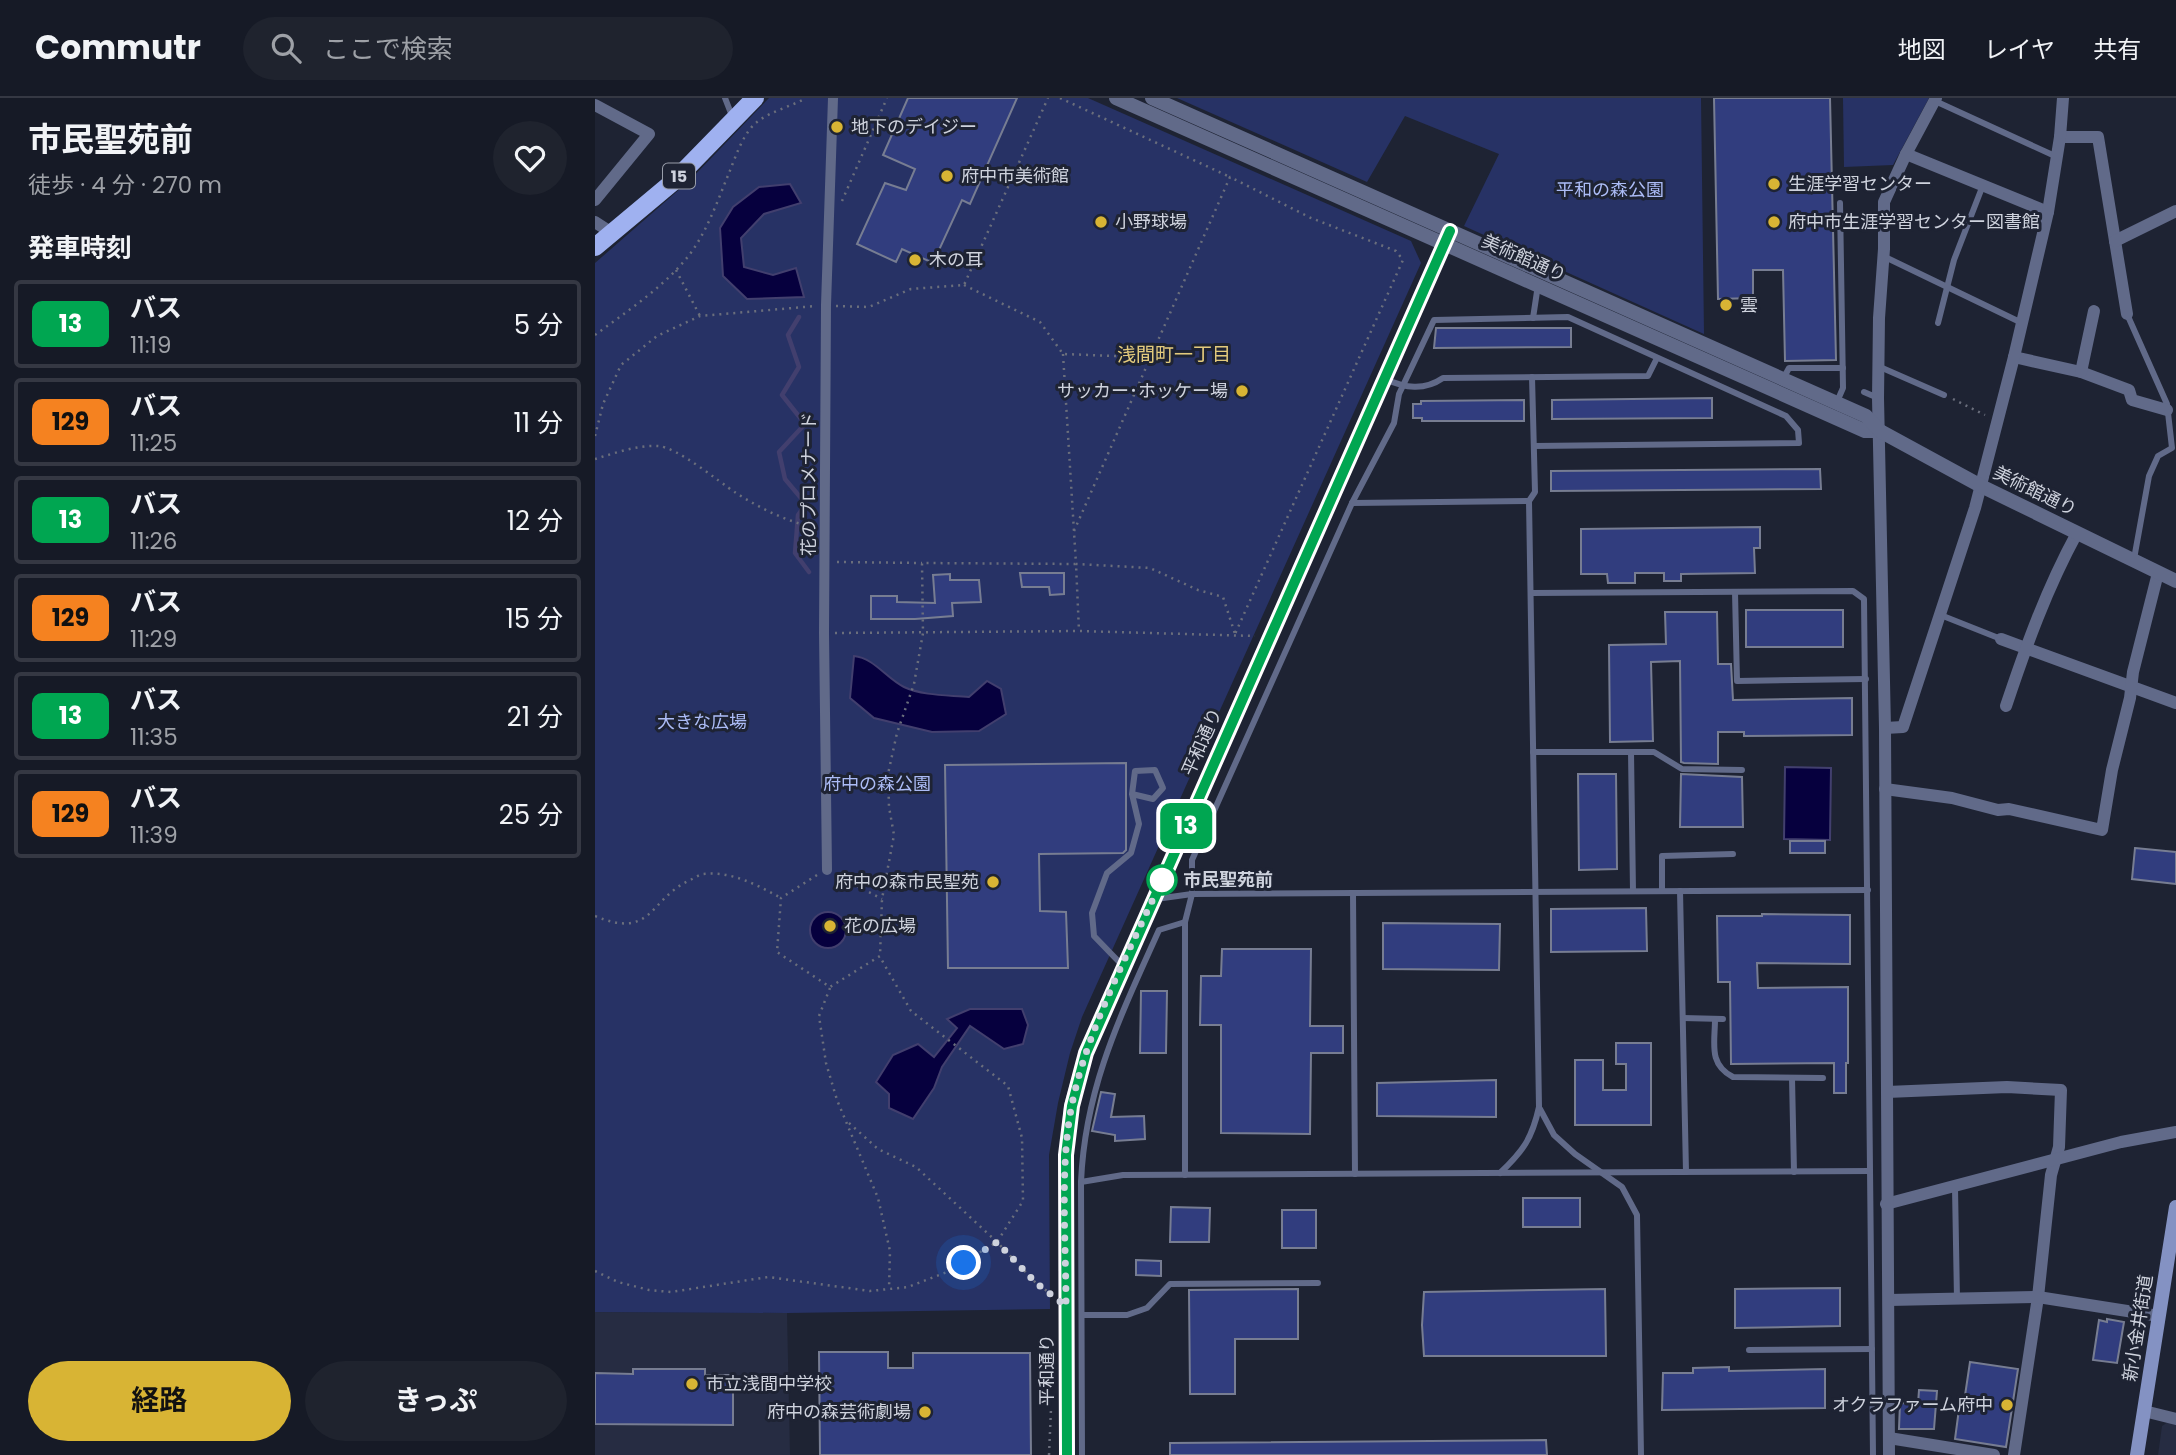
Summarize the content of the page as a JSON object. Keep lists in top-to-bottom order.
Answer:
{
  "streets": {
    "main road": ["15", "新小金井街道"],
    "street": ["美術館通り", "花のプロメナード", "平和通り"]
  },
  "crossings": [
    ["美術館通り", "平和通り"]
  ],
  "districts": ["浅間町一丁目"],
  "parks": ["平和の森公園", "大きな広場", "府中の森公園"],
  "places": [
    "地下のデイジー",
    "府中市美術館",
    "生涯学習センター",
    "小野球場",
    "府中市生涯学習センター図書館",
    "木の耳",
    "雲",
    "サッカー･ホッケー場",
    "市民聖苑前",
    "府中の森市民聖苑",
    "花の広場",
    "市立浅間中学校",
    "オクラファーム府中",
    "府中の森芸術劇場"
  ],
  "lines": ["bus line 13"],
  "page": {
    "header": "Commutr",
    "search": "ここで検索",
    "nav": ["地図", "レイヤ", "共有"],
    "heading": [
      ["市民聖苑前", "徒歩 · 4 分 · 270 m"],
      "発車時刻"
    ],
    "on_map": "13",
    "list": [
      {
        "mark": "13",
        "name": "バス",
        "note": "11:19",
        "value": "5 分"
      },
      {
        "mark": "129",
        "name": "バス",
        "note": "11:25",
        "value": "11 分"
      },
      {
        "mark": "13",
        "name": "バス",
        "note": "11:26",
        "value": "12 分"
      },
      {
        "mark": "129",
        "name": "バス",
        "note": "11:29",
        "value": "15 分"
      },
      {
        "mark": "13",
        "name": "バス",
        "note": "11:35",
        "value": "21 分"
      },
      {
        "mark": "129",
        "name": "バス",
        "note": "11:39",
        "value": "25 分"
      }
    ],
    "buttons": ["経路", "きっぷ"]
  }
}
